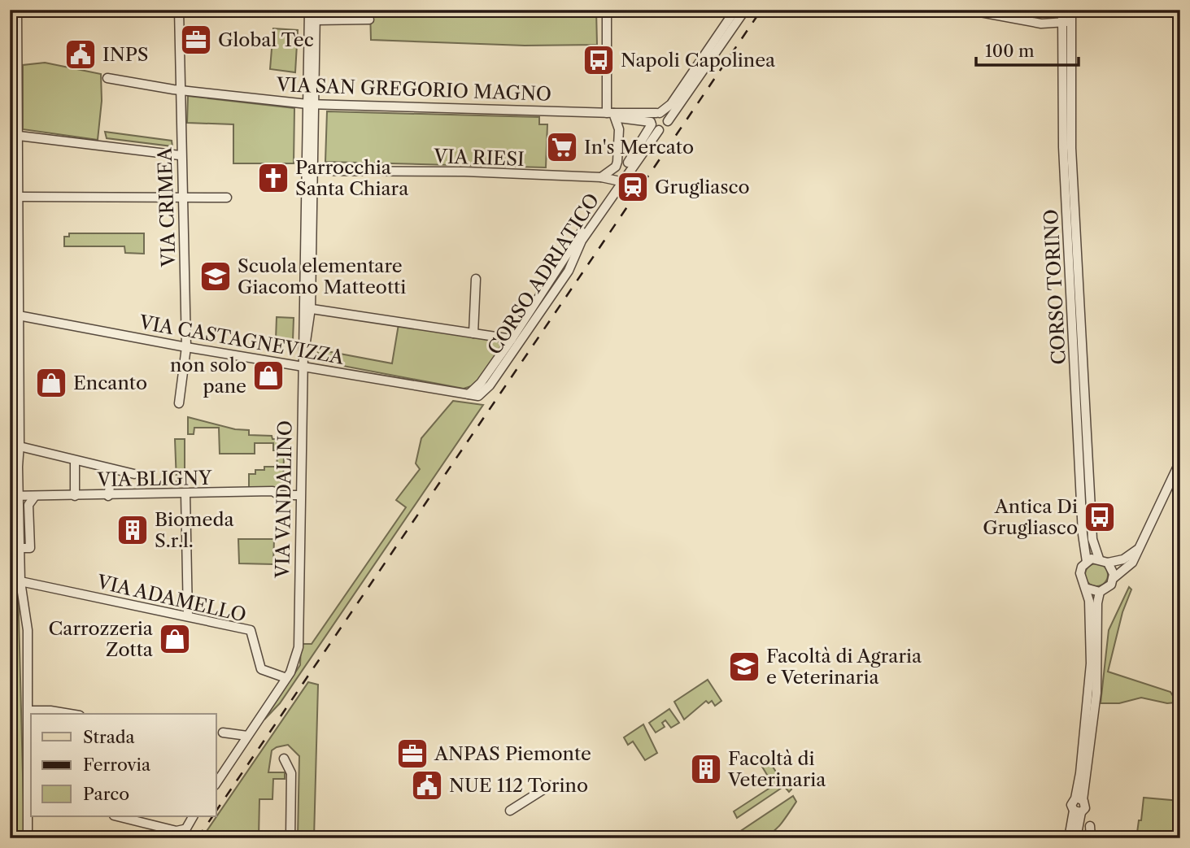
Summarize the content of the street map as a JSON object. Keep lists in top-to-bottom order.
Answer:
{
  "streets": {
    "street": [
      "VIA SAN GREGORIO MAGNO",
      "VIA RIESI",
      "VIA CRIMEA",
      "CORSO ADRIATICO",
      "CORSO TORINO",
      "VIA CASTAGNEVIZZA",
      "VIA BLIGNY",
      "VIA VANDALINO",
      "VIA ADAMELLO"
    ]
  },
  "crossings": [
    ["VIA SAN GREGORIO MAGNO", "VIA CRIMEA"],
    ["VIA SAN GREGORIO MAGNO", "CORSO ADRIATICO"],
    ["VIA SAN GREGORIO MAGNO", "VIA VANDALINO"],
    ["VIA RIESI", "CORSO ADRIATICO"],
    ["VIA RIESI", "VIA VANDALINO"],
    ["VIA CRIMEA", "VIA CASTAGNEVIZZA"],
    ["CORSO ADRIATICO", "VIA CASTAGNEVIZZA"],
    ["CORSO ADRIATICO", "VIA VANDALINO"],
    ["VIA CASTAGNEVIZZA", "VIA VANDALINO"],
    ["VIA BLIGNY", "VIA VANDALINO"],
    ["VIA VANDALINO", "VIA ADAMELLO"]
  ],
  "places": {
    "office": ["Global Tec", "ANPAS Piemonte"],
    "public building": ["INPS", "NUE 112 Torino"],
    "bus stop": ["Napoli Capolinea", "Antica Di Grugliasco"],
    "supermarket": ["In's Mercato"],
    "church": ["Parrocchia Santa Chiara"],
    "station": ["Grugliasco"],
    "school or university": ["Scuola elementare Giacomo Matteotti", "Facoltà di Agraria e Veterinaria"],
    "shop": ["non solo pane", "Encanto", "Carrozzeria Zotta"],
    "building": ["Biomeda S.r.l.", "Facoltà di Veterinaria"]
  },
  "legend": ["Strada", "Ferrovia", "Parco"],
  "scale_bar": "100 m"
}
